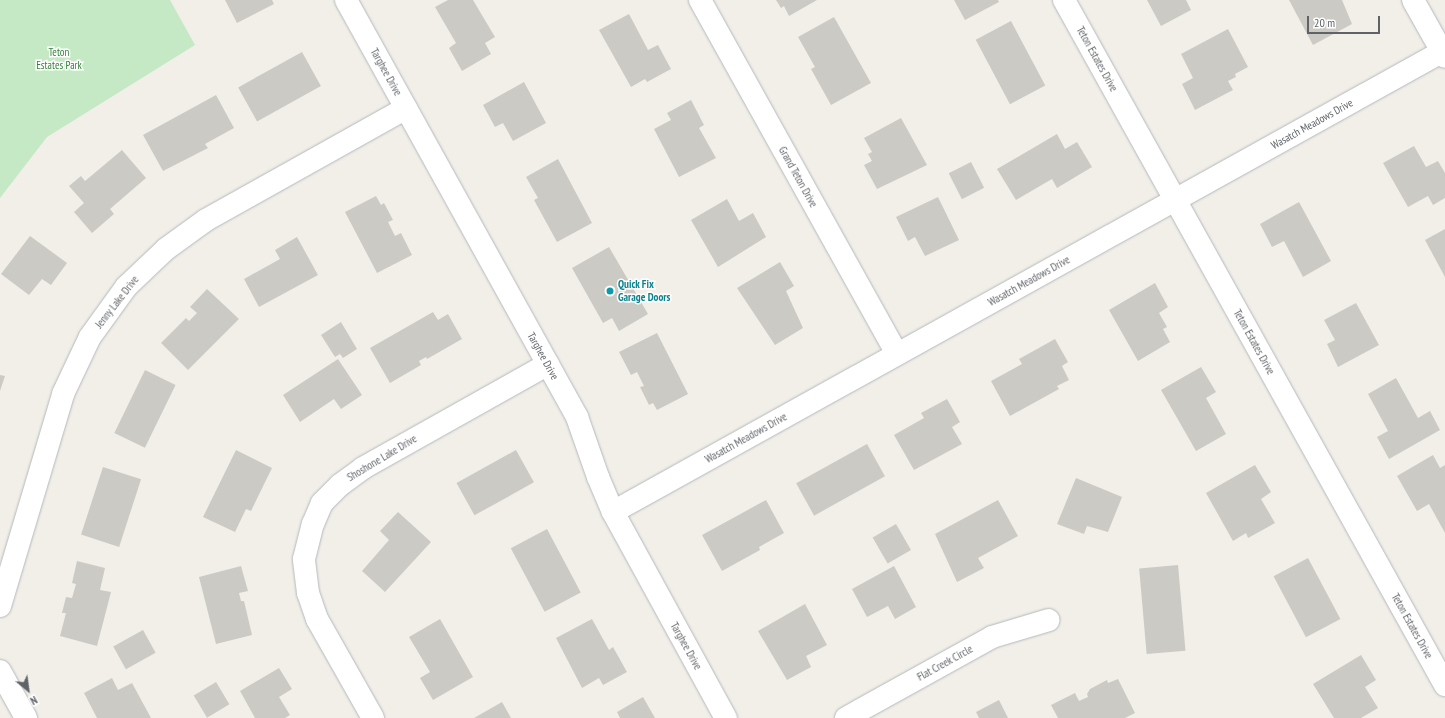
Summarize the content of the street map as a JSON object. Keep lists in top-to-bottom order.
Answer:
{
  "streets": {
    "street": [
      "Teton Estates Drive",
      "Targhee Drive",
      "Wasatch Meadows Drive",
      "Grand Teton Drive",
      "Jenny Lake Drive",
      "Shoshone Lake Drive",
      "Flat Creek Circle"
    ]
  },
  "crossings": [
    ["Teton Estates Drive", "Wasatch Meadows Drive"],
    ["Targhee Drive", "Wasatch Meadows Drive"],
    ["Targhee Drive", "Jenny Lake Drive"],
    ["Targhee Drive", "Shoshone Lake Drive"],
    ["Wasatch Meadows Drive", "Grand Teton Drive"]
  ],
  "parks": ["Teton Estates Park"],
  "places": ["Quick Fix Garage Doors"],
  "scale_bar": "20 m",
  "north": "bottom right"
}
